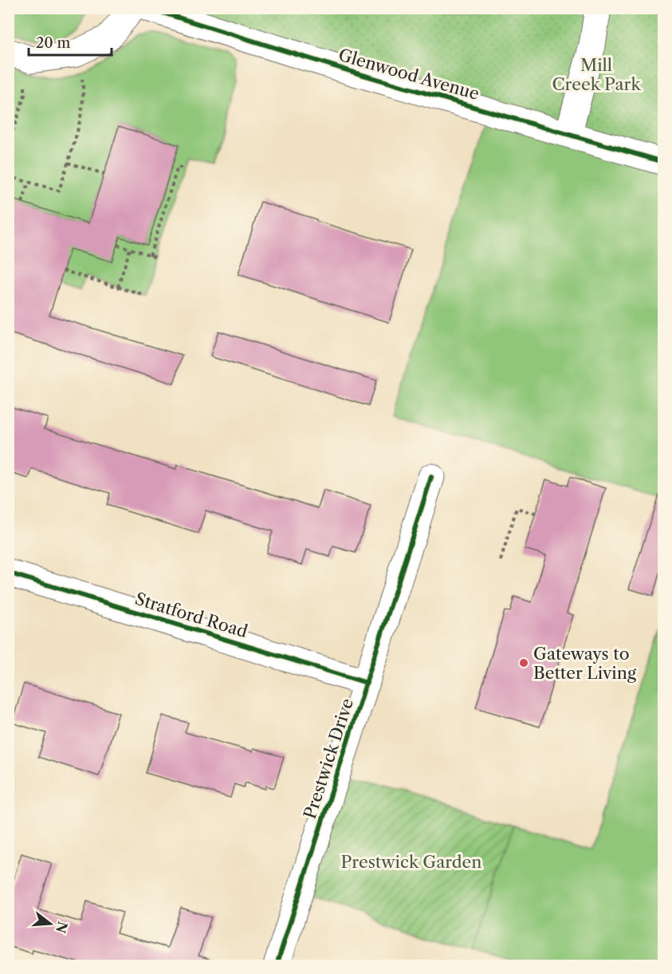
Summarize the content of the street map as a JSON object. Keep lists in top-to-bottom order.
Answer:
{
  "streets": {
    "street": ["Glenwood Avenue", "Stratford Road", "Prestwick Drive"]
  },
  "crossings": [
    ["Stratford Road", "Prestwick Drive"]
  ],
  "parks": ["Mill Creek Park", "Prestwick Garden"],
  "places": ["Gateways to Better Living"],
  "scale_bar": "20 m",
  "north": "right"
}
